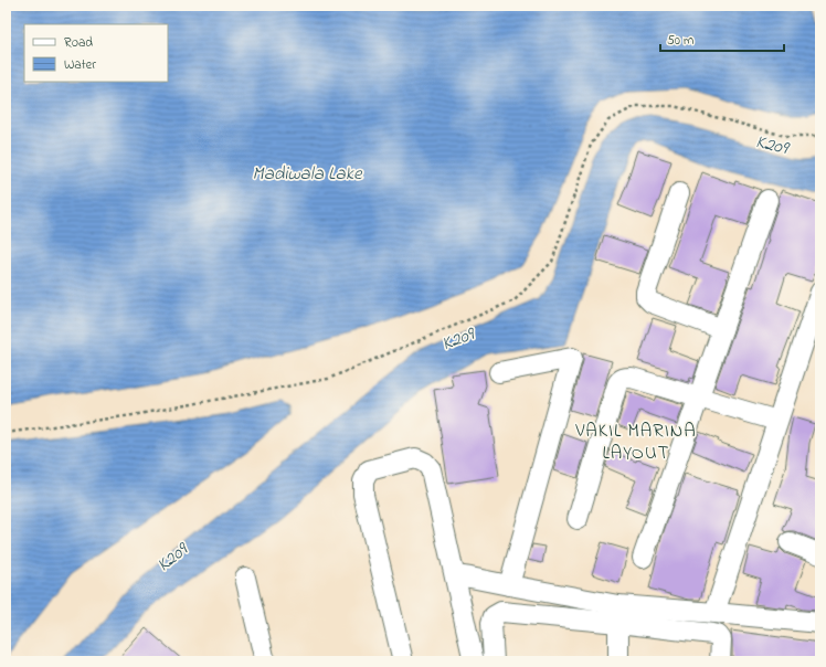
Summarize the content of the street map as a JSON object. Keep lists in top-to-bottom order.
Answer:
{
  "districts": ["VAKIL MARINA LAYOUT"],
  "water": ["K209", "Madiwala Lake"],
  "legend": ["Road", "Water"],
  "scale_bar": "50 m"
}
